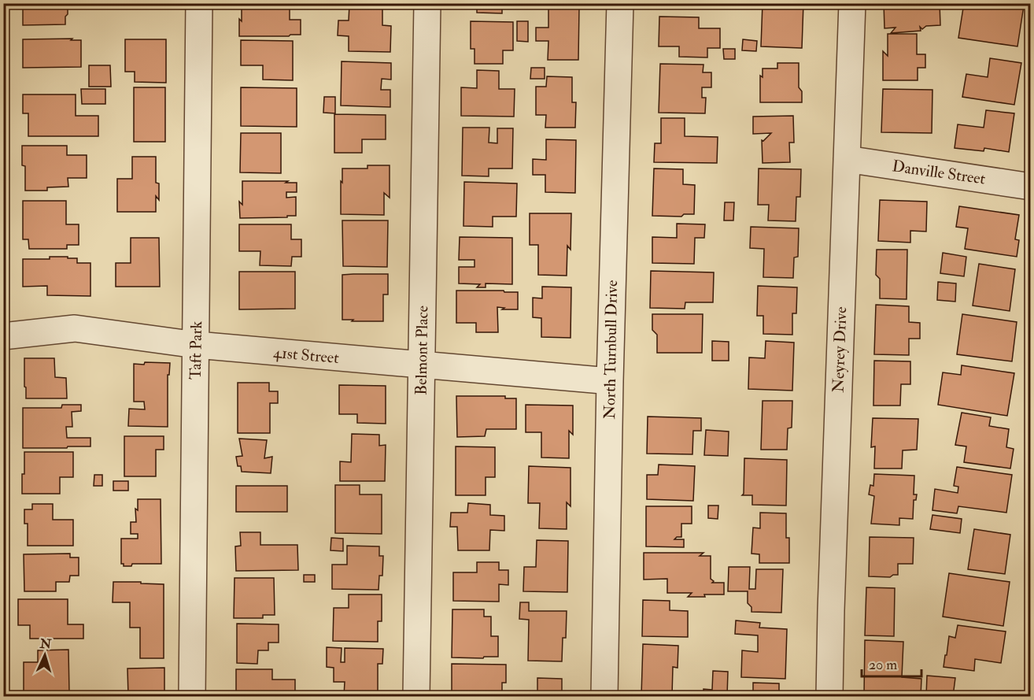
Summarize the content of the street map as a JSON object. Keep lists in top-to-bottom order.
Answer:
{
  "streets": {
    "street": [
      "Danville Street",
      "North Turnbull Drive",
      "Neyrey Drive",
      "Taft Park",
      "Belmont Place",
      "41st Street"
    ]
  },
  "crossings": [
    ["Danville Street", "Neyrey Drive"],
    ["North Turnbull Drive", "41st Street"],
    ["Taft Park", "41st Street"],
    ["Belmont Place", "41st Street"]
  ],
  "scale_bar": "20 m",
  "north": "top"
}
